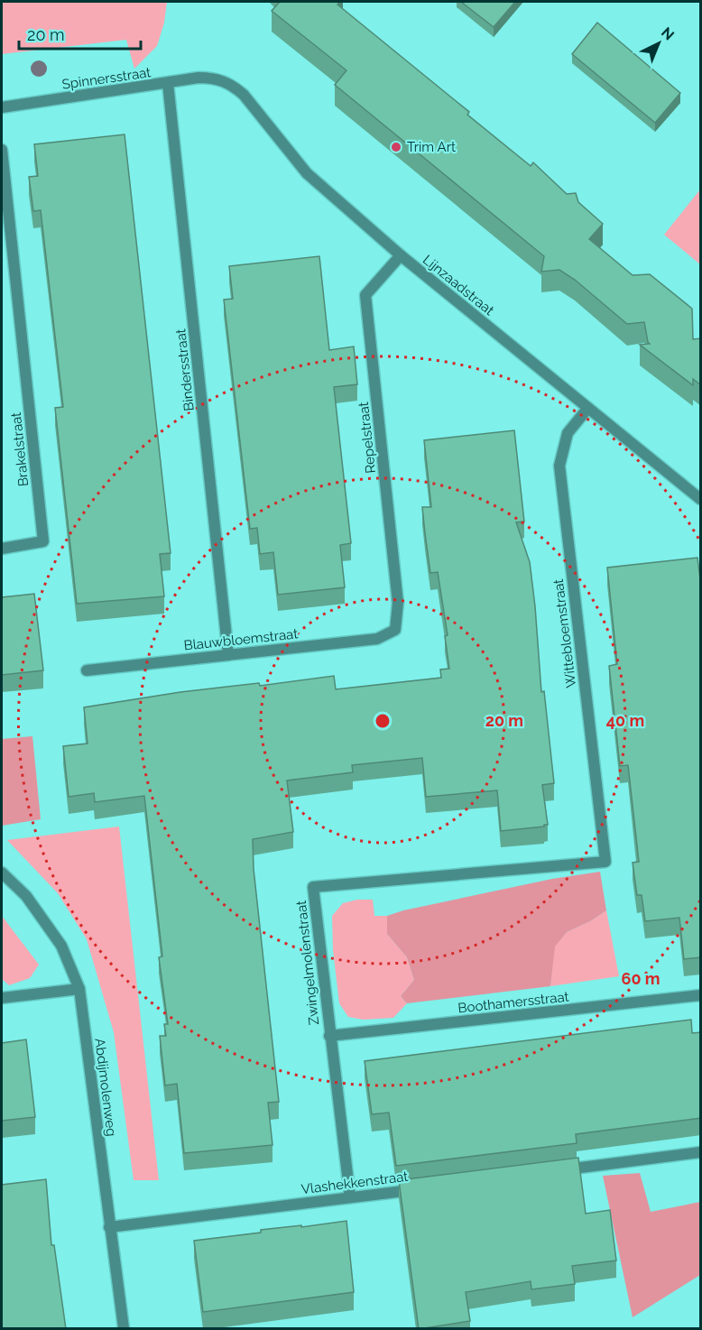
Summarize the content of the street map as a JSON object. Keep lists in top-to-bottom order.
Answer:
{
  "streets": {
    "street": [
      "Spinnersstraat",
      "Lijnzaadstraat",
      "Bindersstraat",
      "Repelstraat",
      "Brakelstraat",
      "Wittebloemstraat",
      "Blauwbloemstraat",
      "Zwingelmolenstraat",
      "Boothamersstraat",
      "Abdijmolenweg",
      "Vlashekkenstraat"
    ]
  },
  "crossings": [
    ["Spinnersstraat", "Lijnzaadstraat"],
    ["Spinnersstraat", "Bindersstraat"],
    ["Lijnzaadstraat", "Repelstraat"],
    ["Lijnzaadstraat", "Wittebloemstraat"],
    ["Bindersstraat", "Blauwbloemstraat"],
    ["Repelstraat", "Blauwbloemstraat"],
    ["Wittebloemstraat", "Zwingelmolenstraat"],
    ["Zwingelmolenstraat", "Boothamersstraat"],
    ["Zwingelmolenstraat", "Vlashekkenstraat"],
    ["Abdijmolenweg", "Vlashekkenstraat"]
  ],
  "places": ["Trim Art"],
  "scale_bar": "20 m",
  "north": "top right",
  "rings": ["20 m", "40 m", "60 m"]
}
